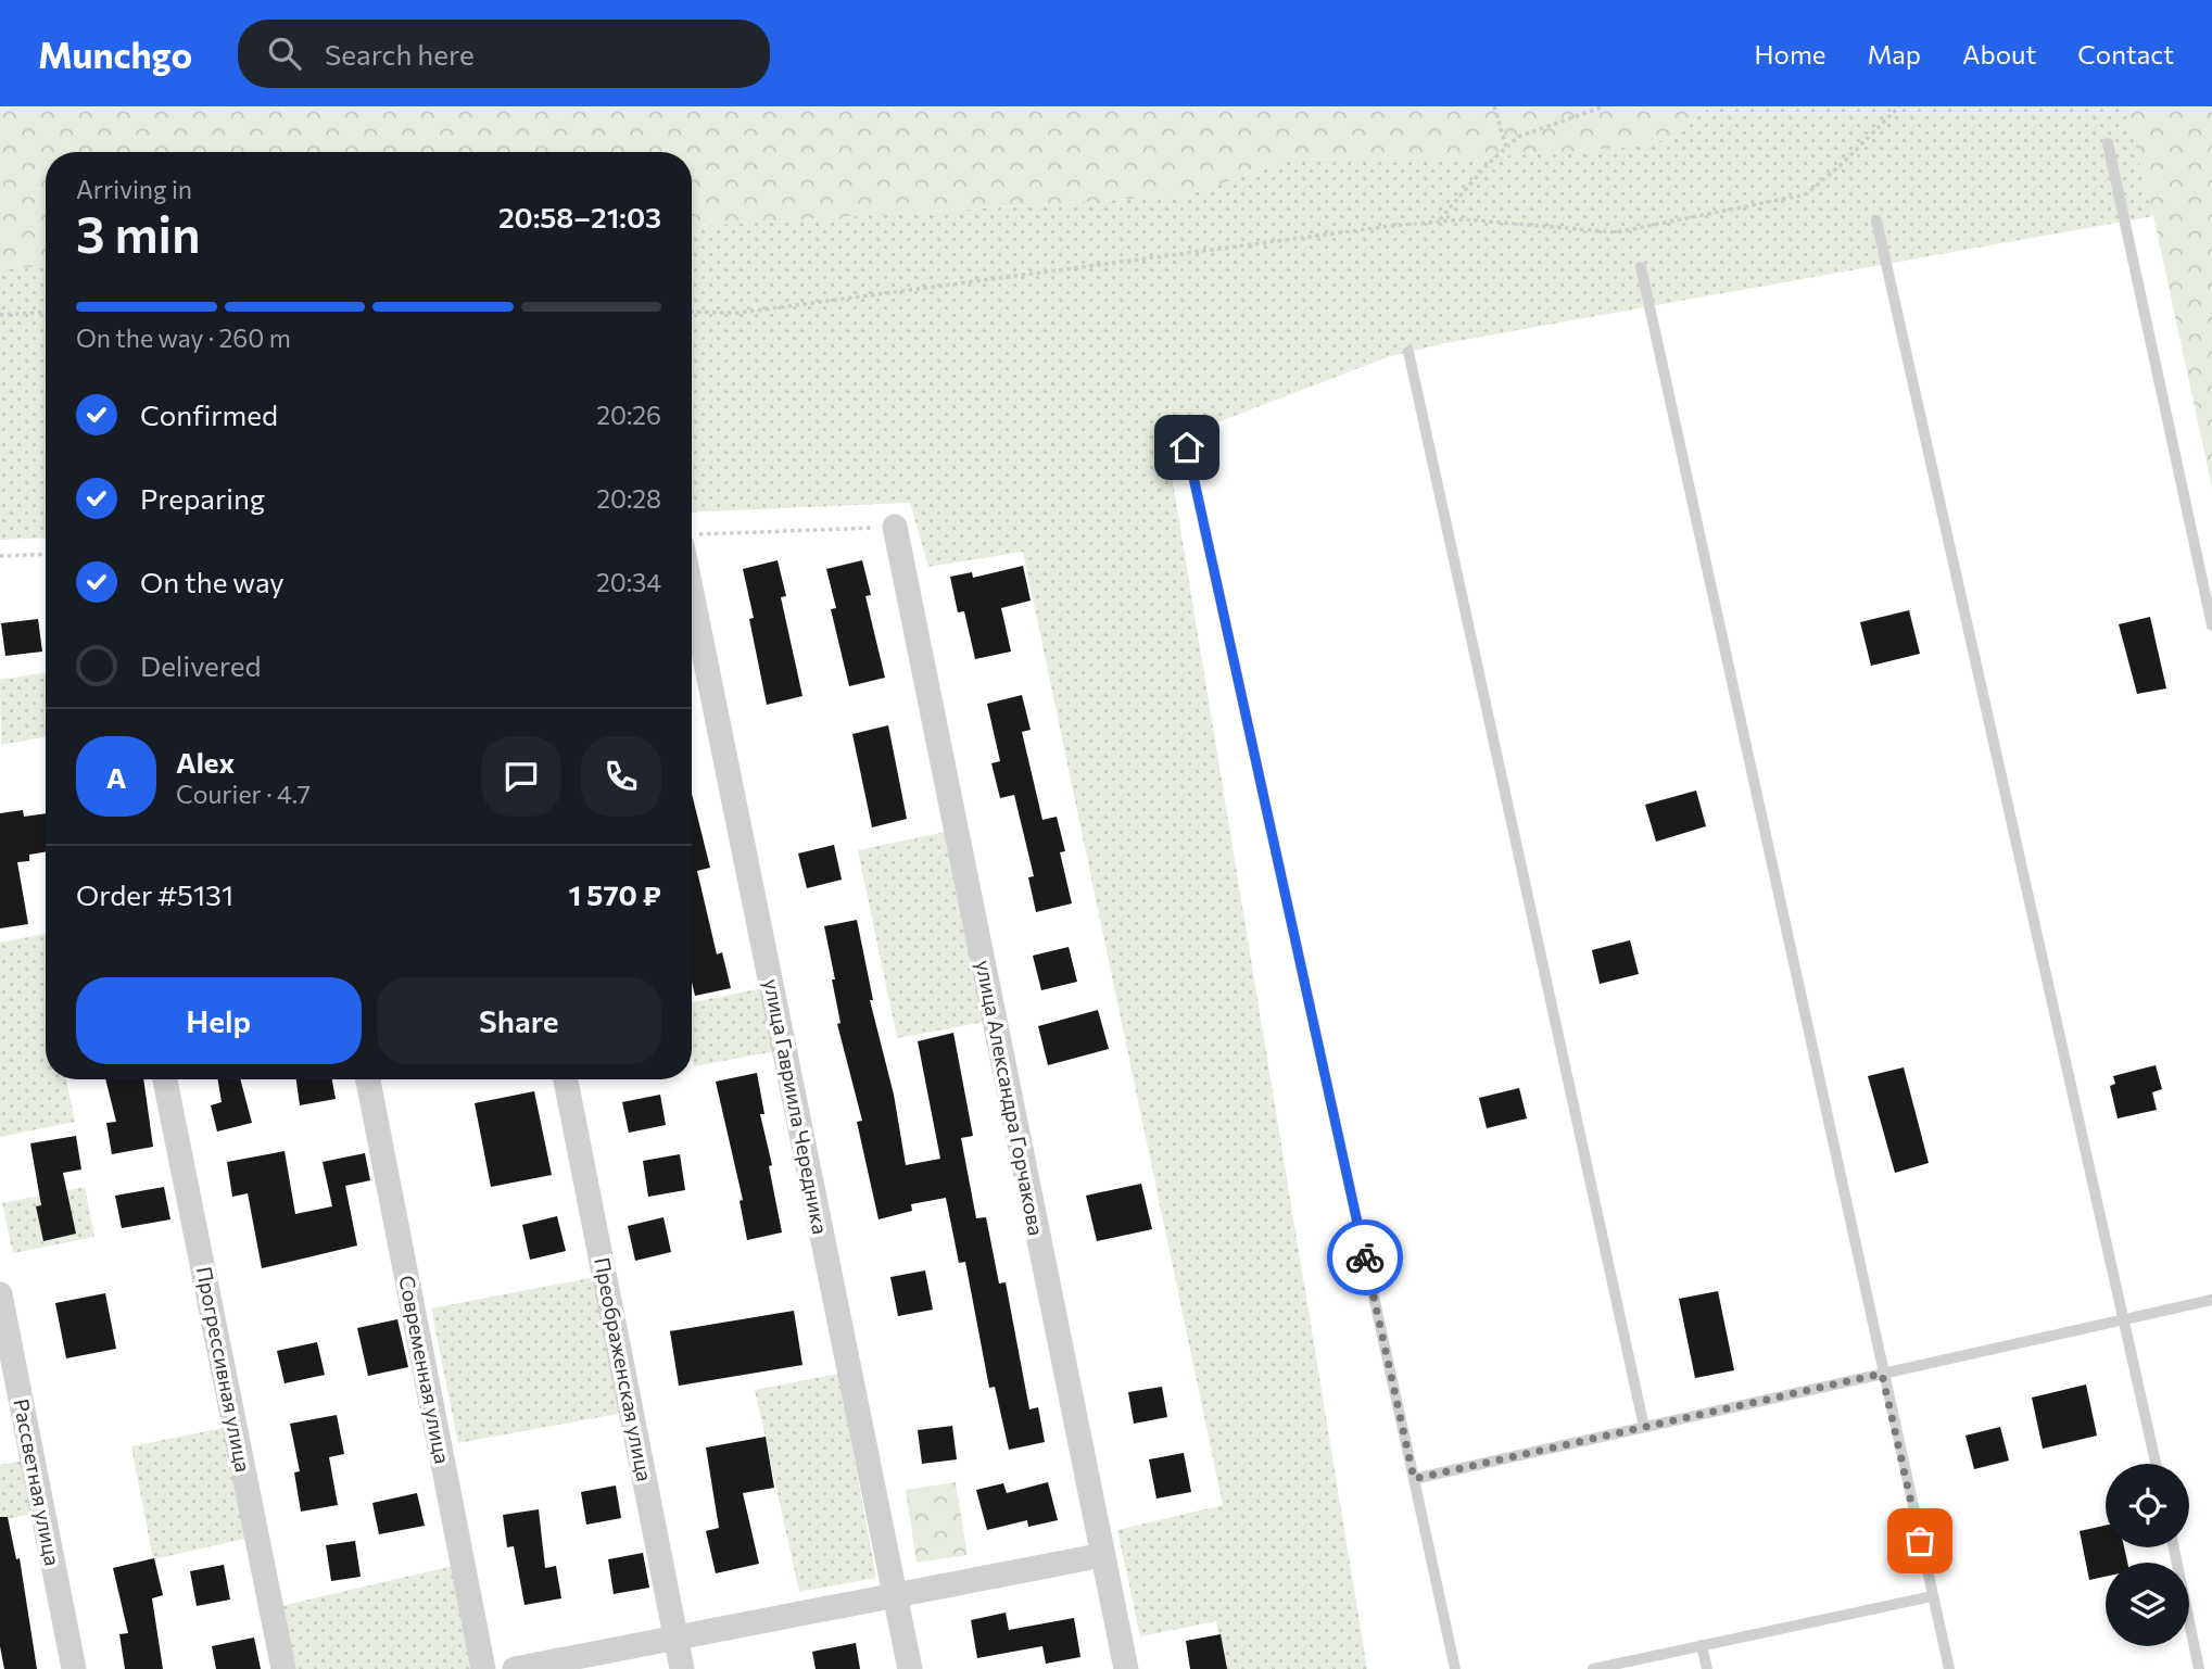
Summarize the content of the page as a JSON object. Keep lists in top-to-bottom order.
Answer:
{
  "streets": {
    "street": [
      "улица Александра Горчакова",
      "улица Гавриила Чередника",
      "Прогрессивная улица",
      "Современная улица",
      "Преображенская улица",
      "Рассветная улица"
    ]
  },
  "page": {
    "header": "Munchgo",
    "search": "Search here",
    "nav": [
      "Home",
      "Map",
      "About",
      "Contact"
    ],
    "heading": ["3 min", "Arriving in", "20:58–21:03"],
    "panel": [
      "Alex",
      "Courier · 4.7",
      "Order #5131",
      "1 570 ₽"
    ],
    "bar": "On the way · 260 m",
    "list": [
      ["Confirmed", "20:26"],
      ["Preparing", "20:28"],
      ["On the way", "20:34"],
      "Delivered"
    ],
    "round": "A",
    "buttons": ["Help", "Share"]
  }
}
